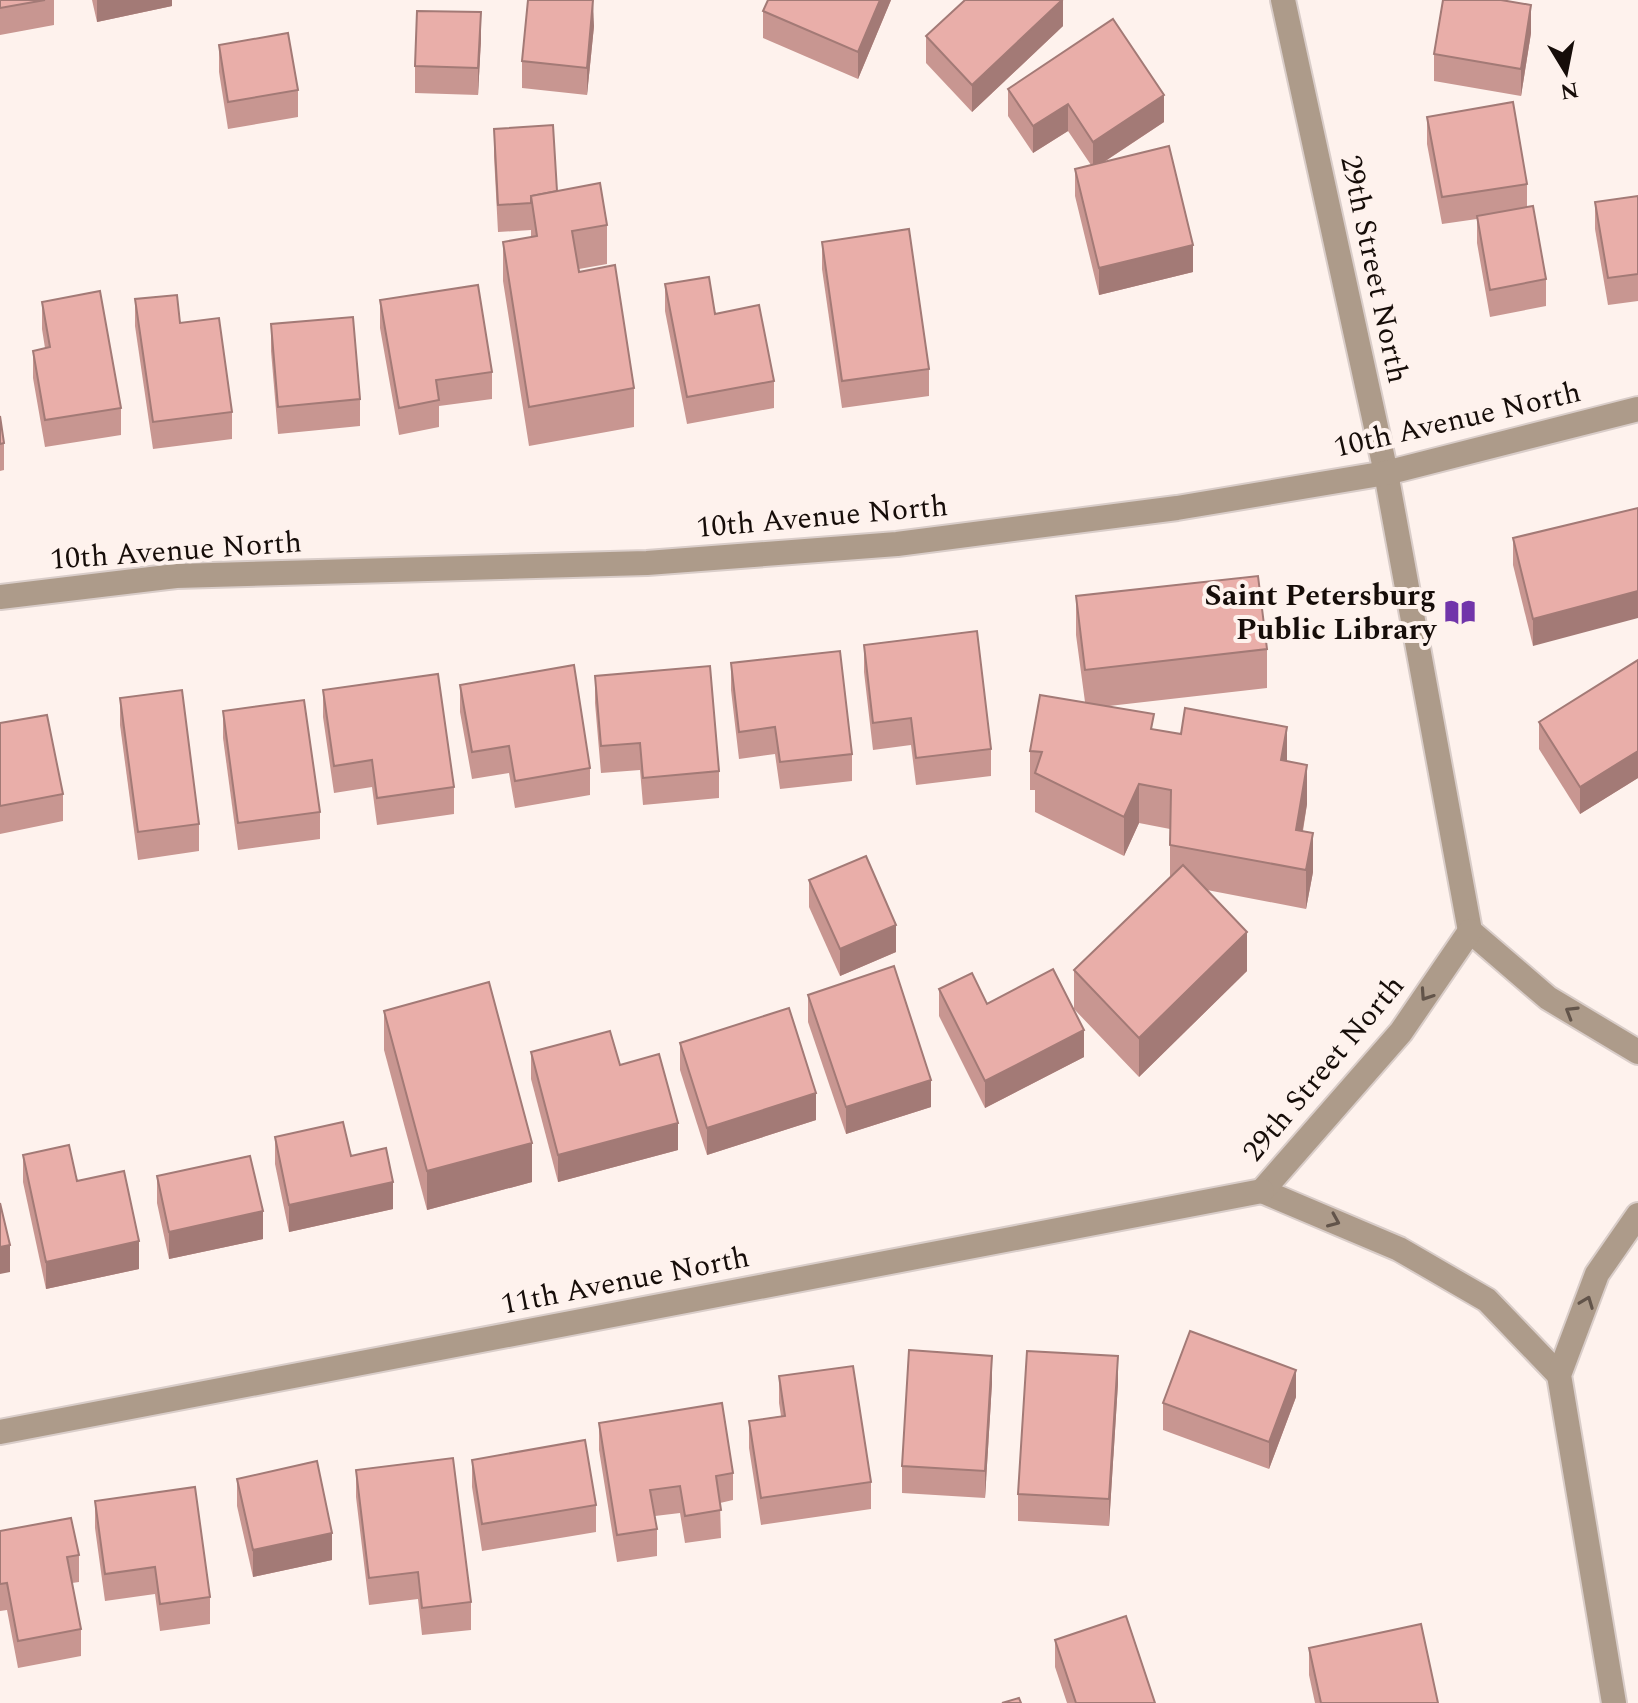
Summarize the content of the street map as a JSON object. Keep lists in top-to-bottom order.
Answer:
{
  "streets": {
    "street": ["29th Street North", "10th Avenue North", "11th Avenue North"]
  },
  "crossings": [
    ["29th Street North", "10th Avenue North"],
    ["29th Street North", "11th Avenue North"]
  ],
  "places": {
    "library": ["Saint Petersburg Public Library"]
  },
  "north": "bottom"
}
